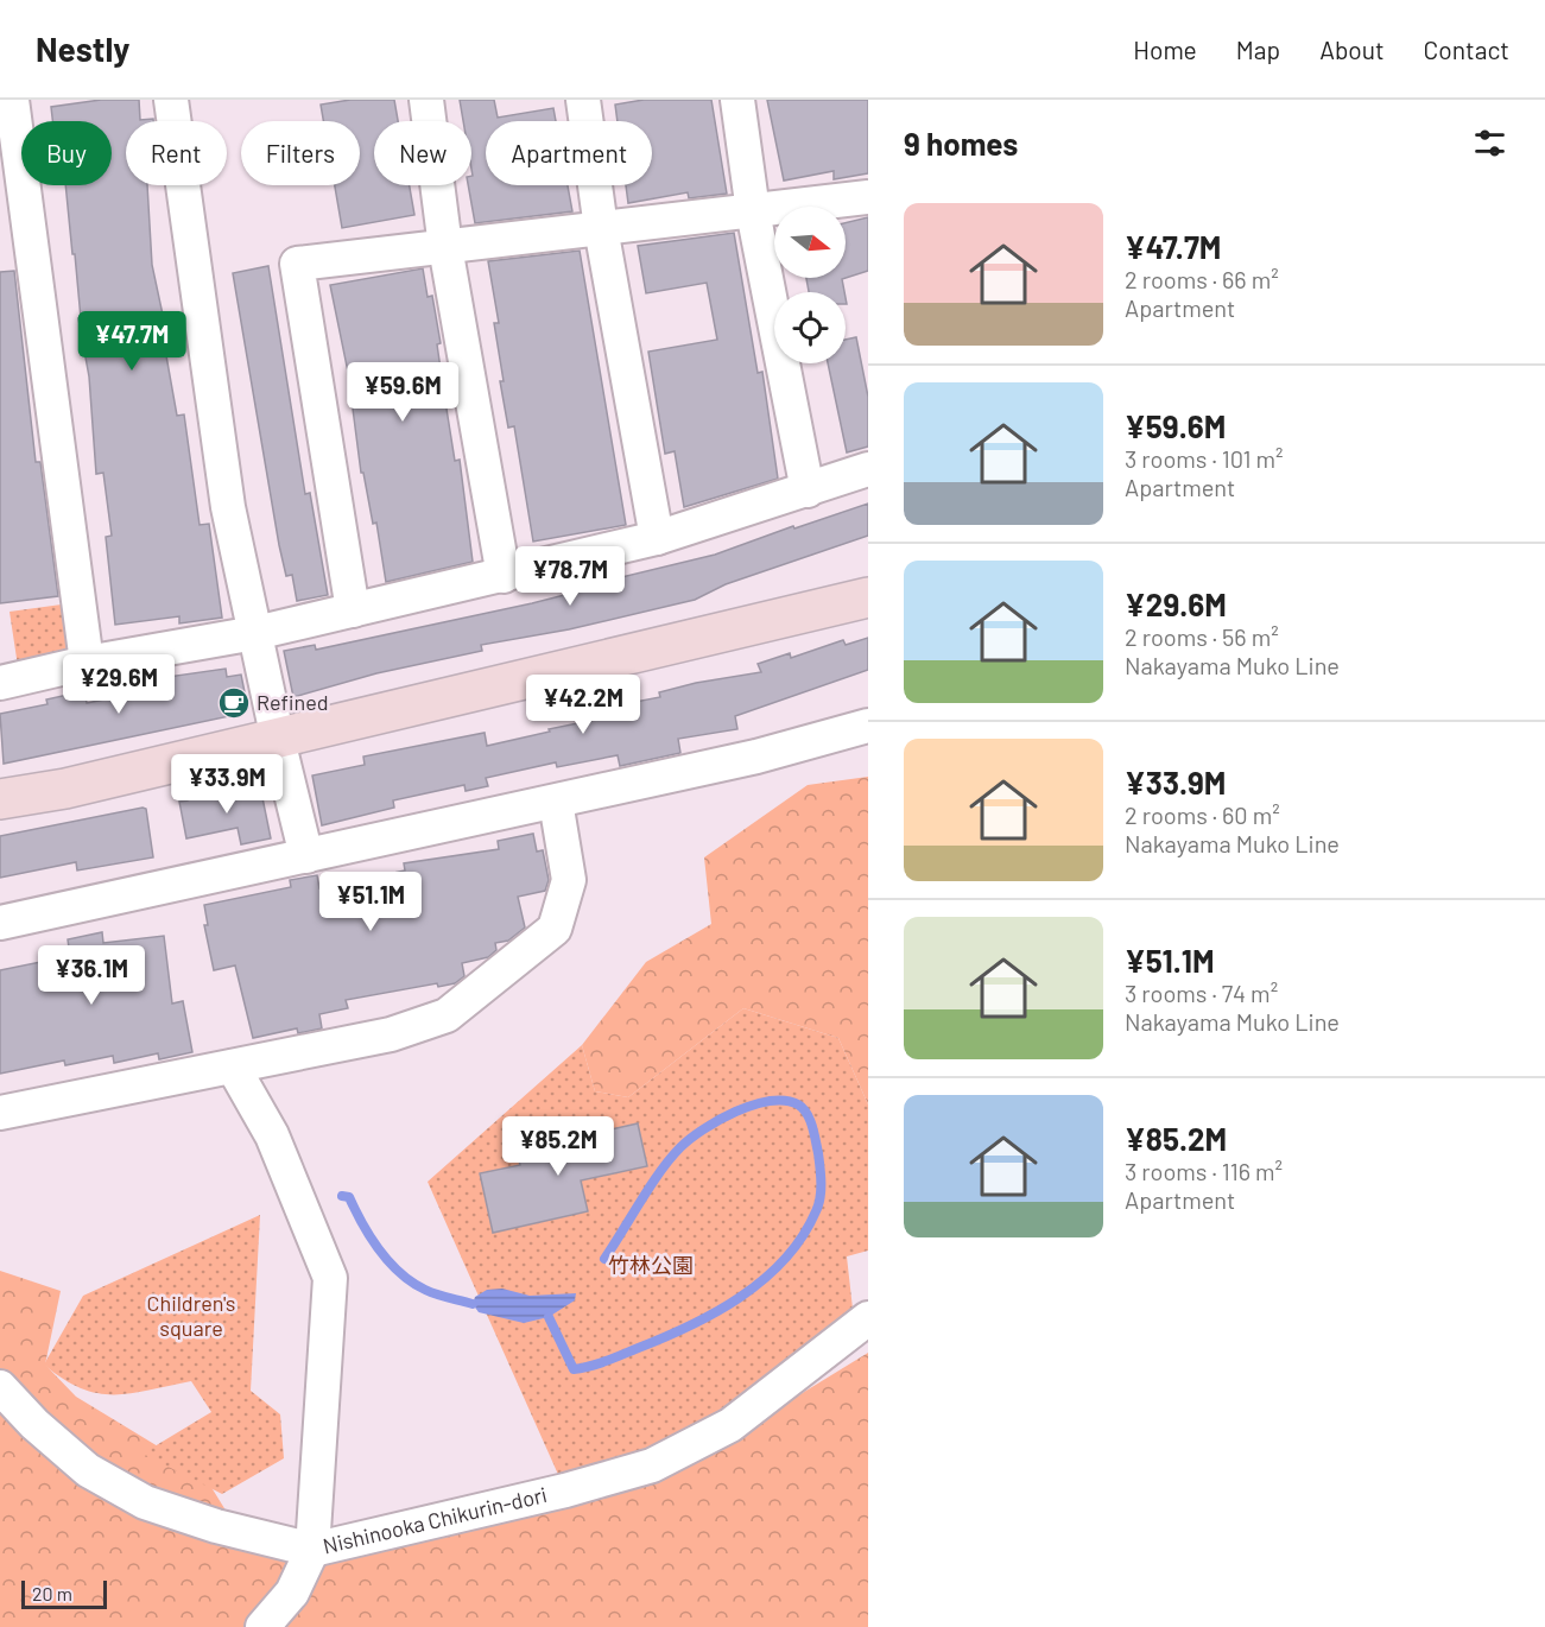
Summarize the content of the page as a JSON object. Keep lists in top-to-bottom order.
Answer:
{
  "streets": {
    "street": ["Nishinooka Chikurin-dori"]
  },
  "parks": ["竹林公園", "Children's square"],
  "places": {
    "cafe": ["Refined"]
  },
  "scale_bar": "20 m",
  "north": "right",
  "page": {
    "header": "Nestly",
    "nav": [
      "Home",
      "Map",
      "About",
      "Contact"
    ],
    "heading": "9 homes",
    "chip": [
      "Buy",
      "Rent",
      "Filters",
      "New",
      "Apartment"
    ],
    "list": [
      {
        "name": "¥47.7M",
        "note": "2 rooms · 66 m² · Apartment"
      },
      {
        "name": "¥59.6M",
        "note": "3 rooms · 101 m² · Apartment"
      },
      {
        "name": "¥29.6M",
        "note": "2 rooms · 56 m² · Nakayama Muko Line"
      },
      {
        "name": "¥33.9M",
        "note": "2 rooms · 60 m² · Nakayama Muko Line"
      },
      {
        "name": "¥51.1M",
        "note": "3 rooms · 74 m² · Nakayama Muko Line"
      },
      {
        "name": "¥85.2M",
        "note": "3 rooms · 116 m² · Apartment"
      }
    ],
    "price": [
      "¥47.7M",
      "¥59.6M",
      "¥78.7M",
      "¥29.6M",
      "¥42.2M",
      "¥33.9M",
      "¥51.1M",
      "¥36.1M",
      "¥85.2M"
    ],
    "scale": "20 m"
  }
}
